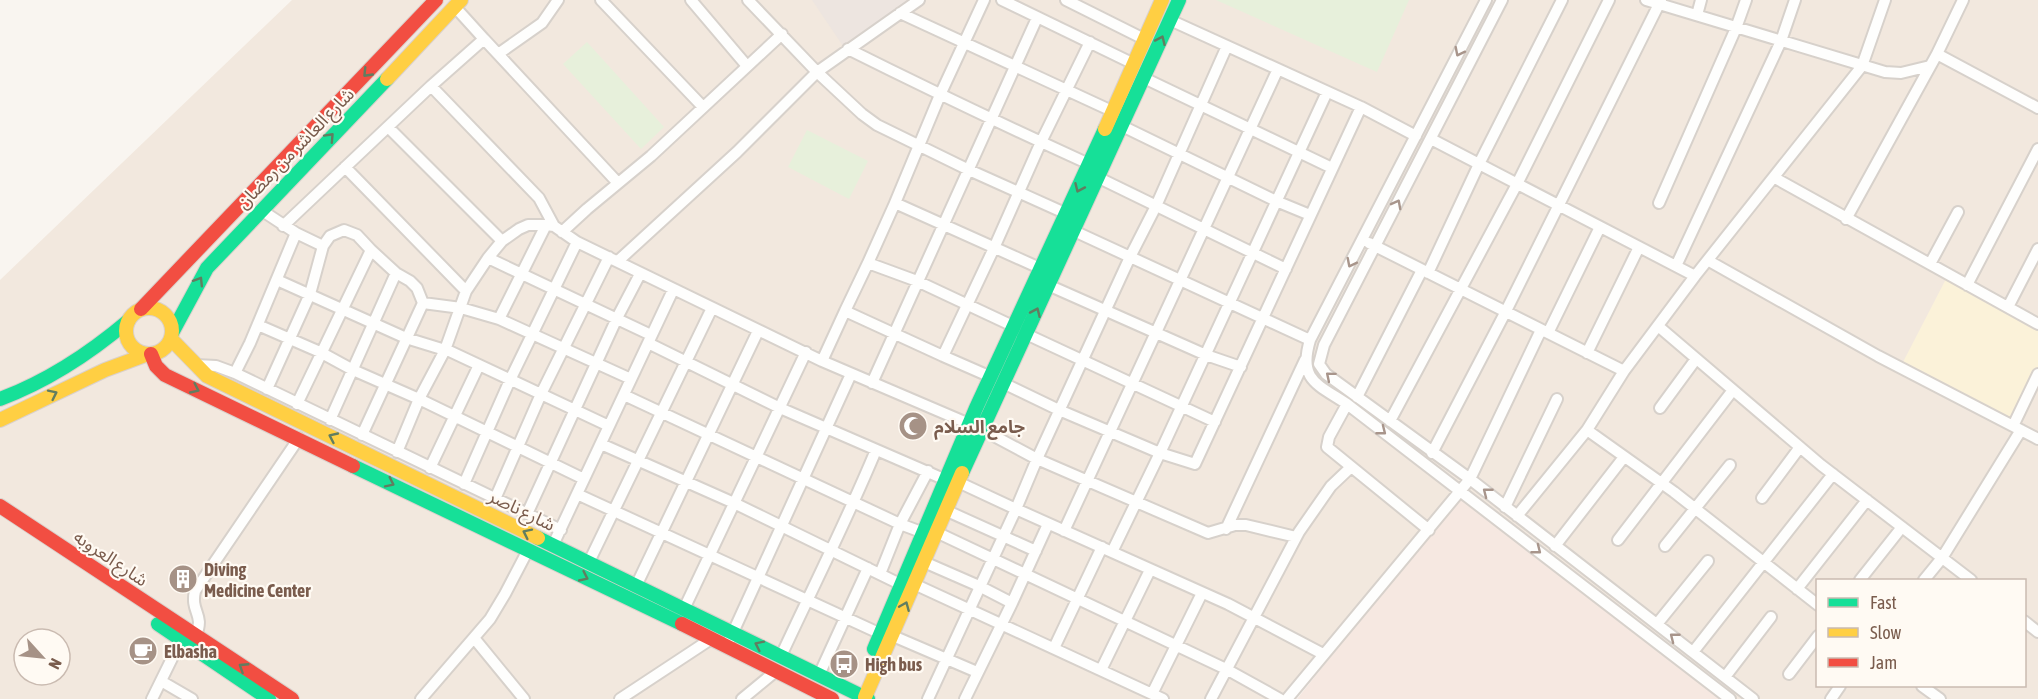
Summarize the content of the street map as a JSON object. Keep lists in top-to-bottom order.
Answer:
{
  "streets": {
    "main road": ["شارع العاشر من رمضان", "شارع ناصر", "شارع العروبه"]
  },
  "crossings": [
    ["شارع العاشر من رمضان", "شارع ناصر"]
  ],
  "places": {
    "mosque": ["جامع السلام"],
    "building": ["Diving Medicine Center"],
    "cafe": ["Elbasha"],
    "bus stop": ["High bus"]
  },
  "legend": ["Fast", "Slow", "Jam"],
  "north": "bottom right"
}
